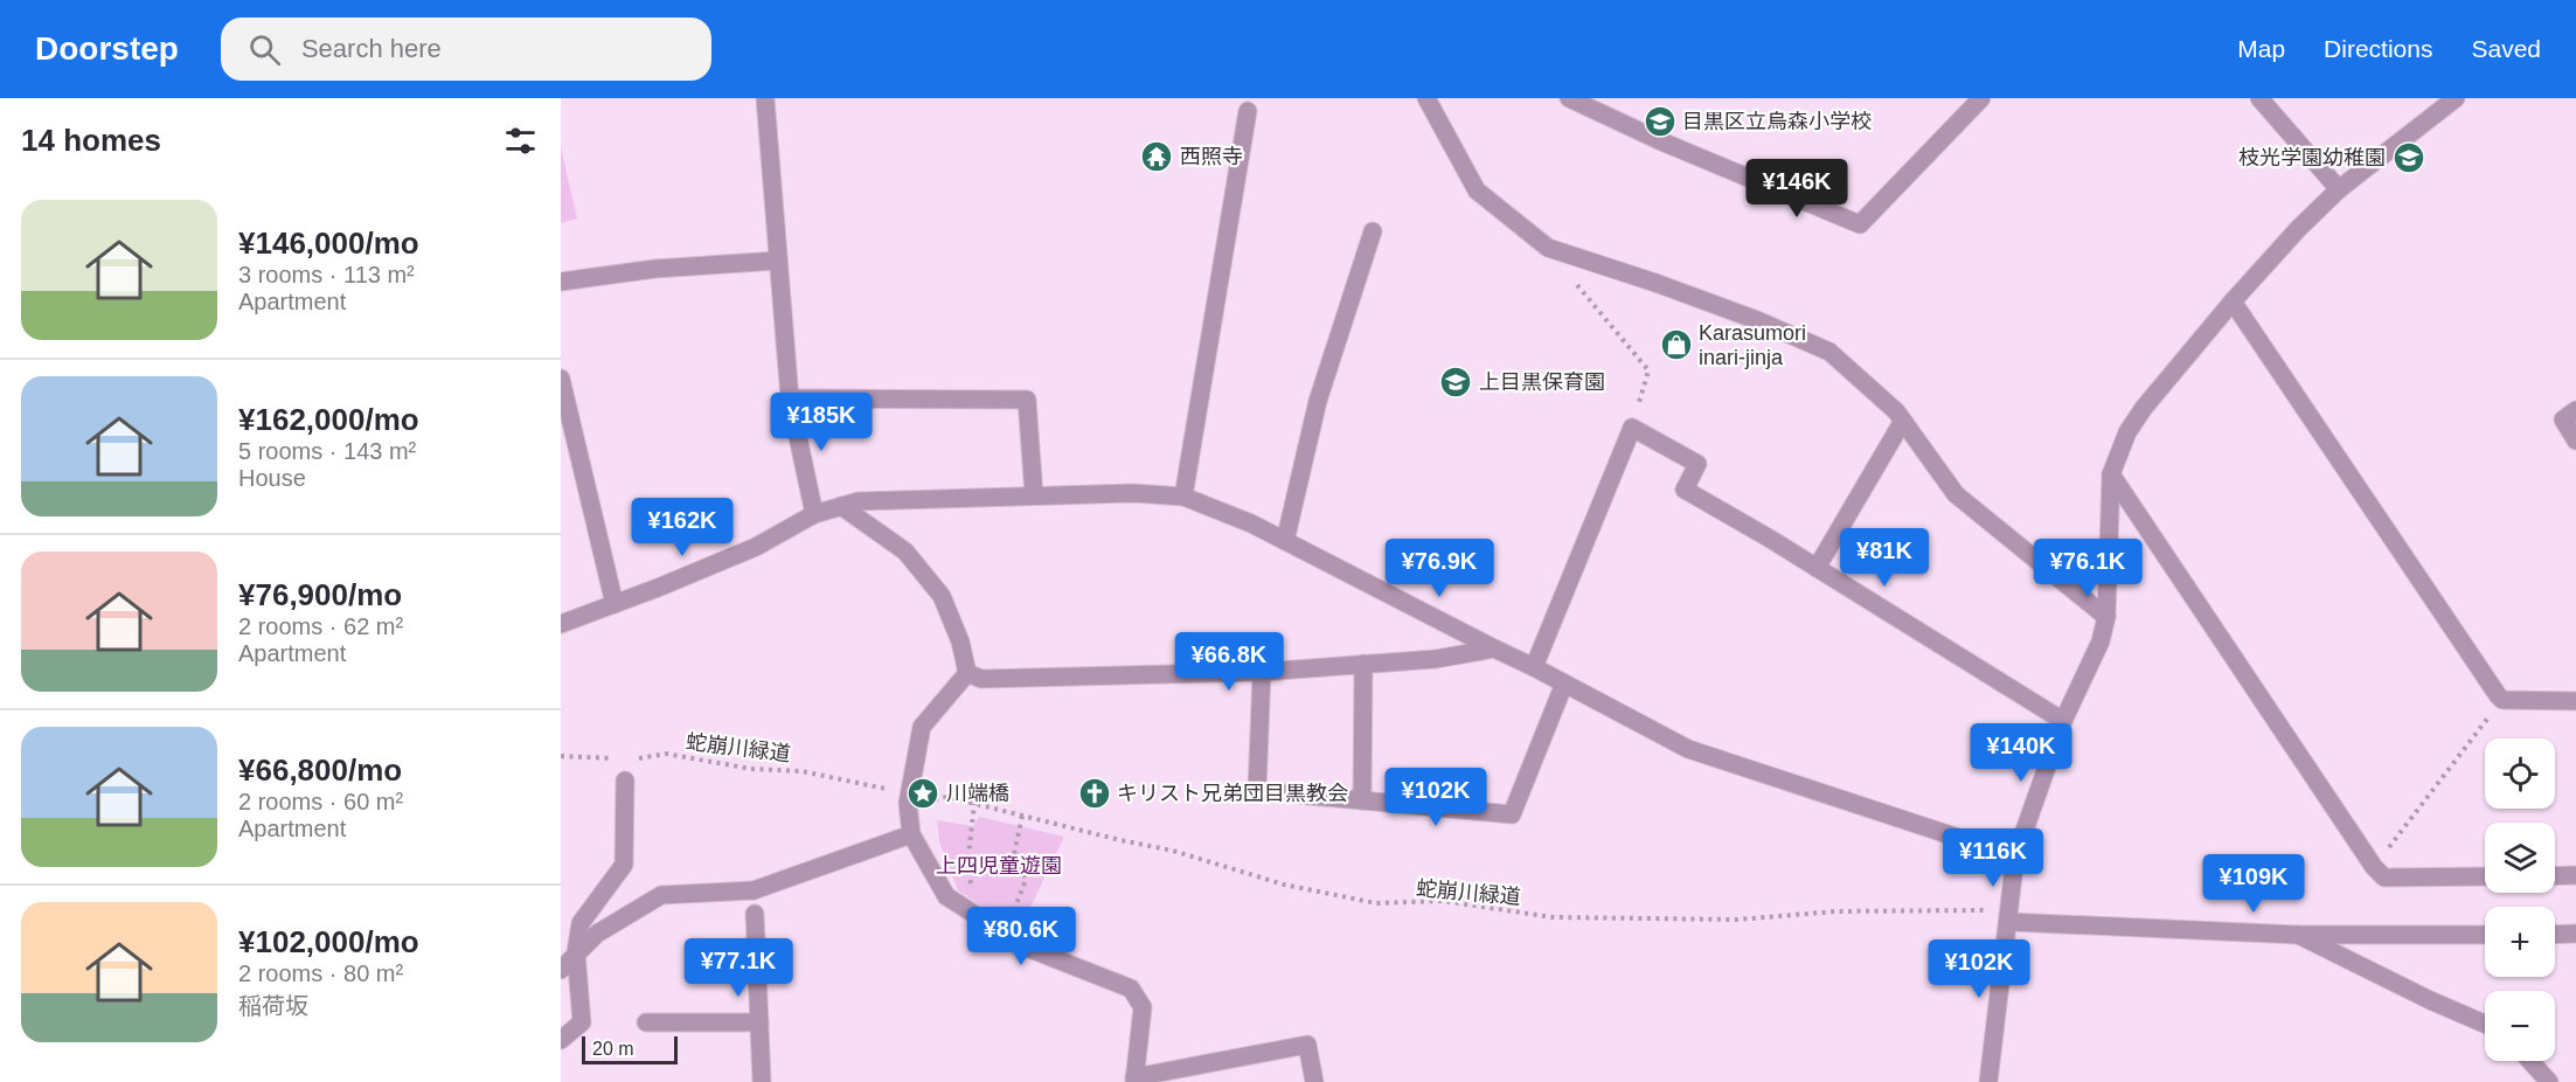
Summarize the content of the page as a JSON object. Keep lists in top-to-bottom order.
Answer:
{
  "streets": {
    "path": ["蛇崩川緑道"]
  },
  "parks": ["上四児童遊園"],
  "places": {
    "school or university": ["目黒区立烏森小学校", "枝光学園幼稚園", "上目黒保育園"],
    "temple": ["西照寺"],
    "shop": ["Karasumori inari-jinja"],
    "place": ["川端橋"],
    "church": ["キリスト兄弟団目黒教会"]
  },
  "scale_bar": "20 m",
  "page": {
    "header": "Doorstep",
    "search": "Search here",
    "nav": ["Map", "Directions", "Saved"],
    "heading": "14 homes",
    "price": [
      "¥146K",
      "¥185K",
      "¥162K",
      "¥81K",
      "¥76.9K",
      "¥76.1K",
      "¥66.8K",
      "¥140K",
      "¥102K",
      "¥116K",
      "¥109K",
      "¥80.6K",
      "¥77.1K",
      "¥102K"
    ],
    "list": [
      {
        "name": "¥146,000/mo",
        "note": "3 rooms · 113 m² · Apartment"
      },
      {
        "name": "¥162,000/mo",
        "note": "5 rooms · 143 m² · House"
      },
      {
        "name": "¥76,900/mo",
        "note": "2 rooms · 62 m² · Apartment"
      },
      {
        "name": "¥66,800/mo",
        "note": "2 rooms · 60 m² · Apartment"
      },
      {
        "name": "¥102,000/mo",
        "note": "2 rooms · 80 m² · 稲荷坂"
      }
    ],
    "map_buttons": ["+", "−"],
    "scale": "20 m"
  }
}
